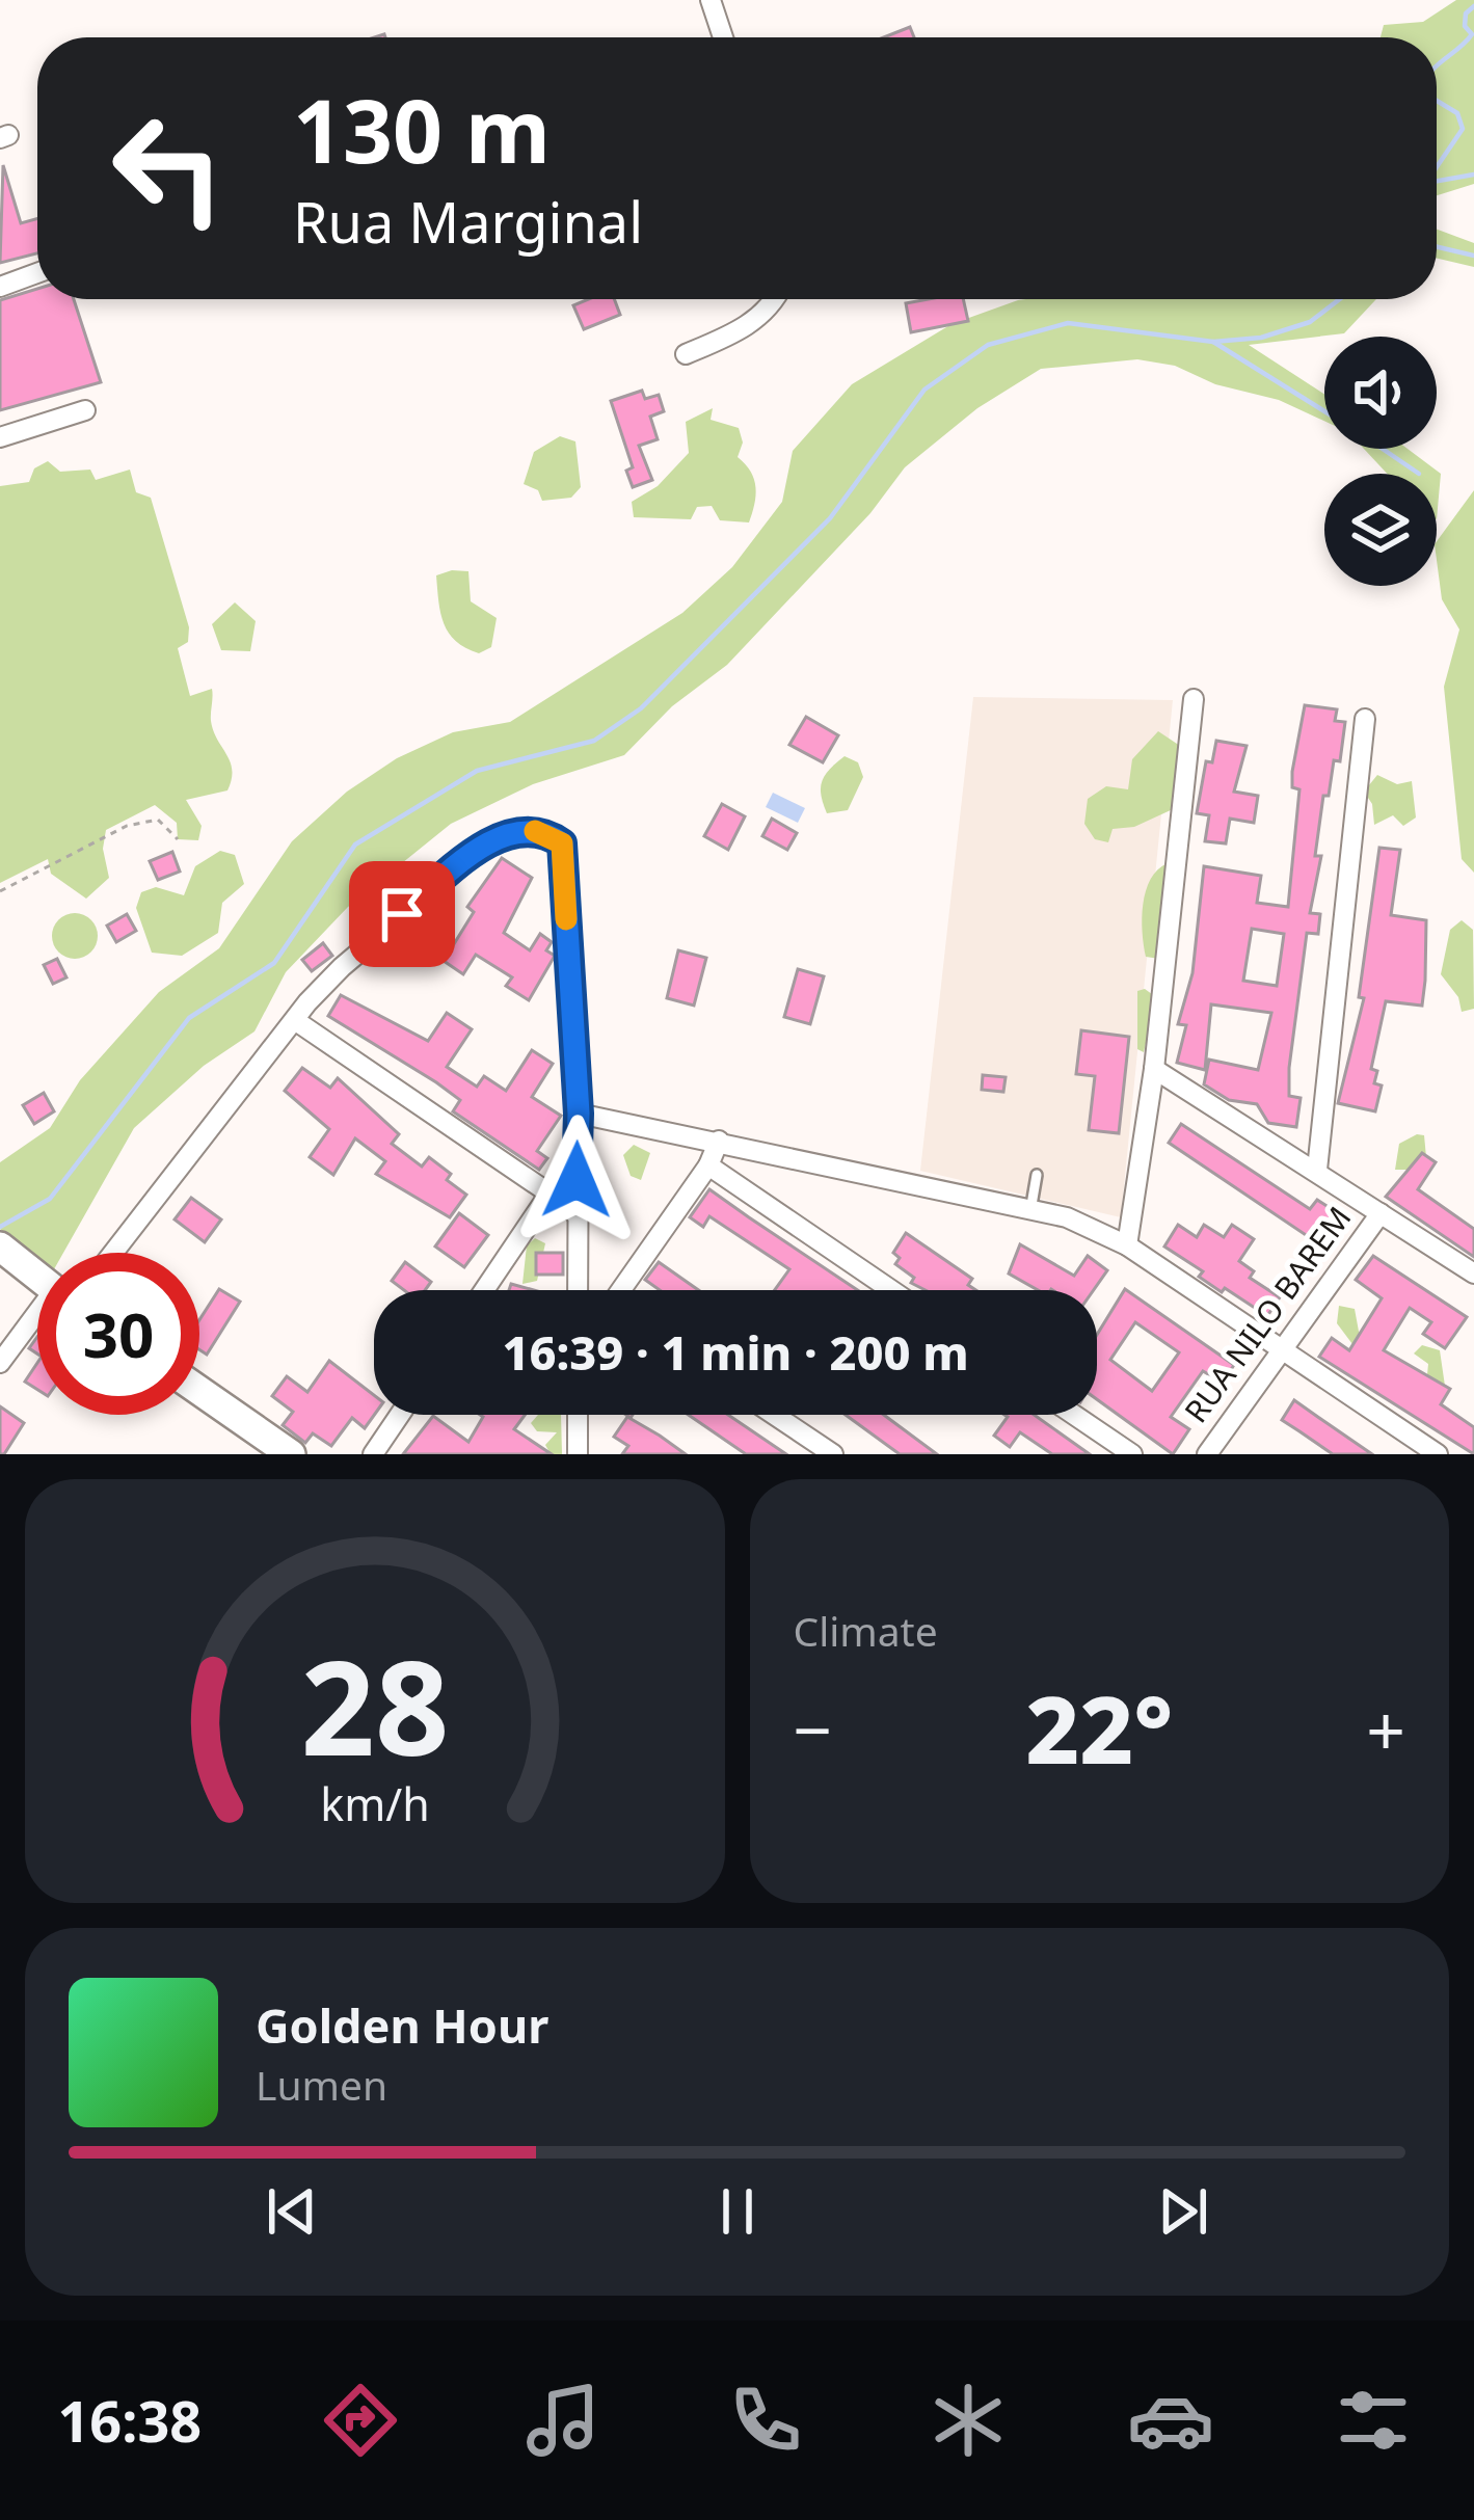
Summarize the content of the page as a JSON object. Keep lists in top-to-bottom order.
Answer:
{
  "streets": {
    "street": ["RUA NILO BAREM"]
  },
  "page": {
    "turn": ["130 m", "Rua Marginal"],
    "limit": "30",
    "trip": "16:39 · 1 min · 200 m",
    "tile": "Climate",
    "heat": ["−", "22°", "+"],
    "song": ["Golden Hour", "Lumen"],
    "tabs": "16:38",
    "gauge": ["28", "km/h"]
  }
}
